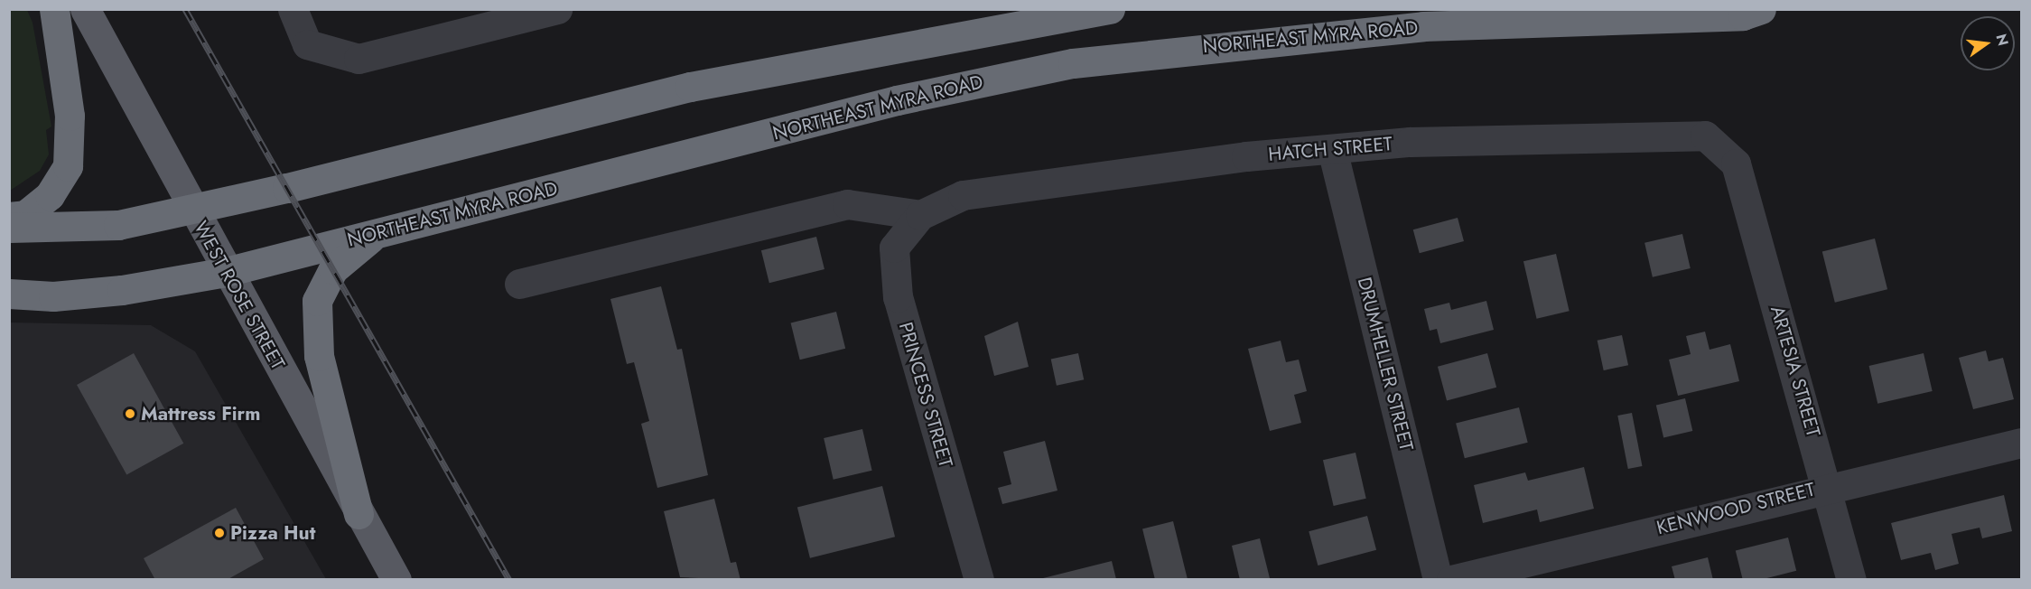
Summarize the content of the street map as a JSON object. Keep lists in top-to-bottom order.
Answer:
{
  "streets": {
    "highway": ["NORTHEAST MYRA ROAD"],
    "main road": ["WEST ROSE STREET"],
    "street": [
      "HATCH STREET",
      "DRUMHELLER STREET",
      "ARTESIA STREET",
      "PRINCESS STREET",
      "KENWOOD STREET"
    ]
  },
  "crossings": [
    ["NORTHEAST MYRA ROAD", "WEST ROSE STREET"],
    ["HATCH STREET", "DRUMHELLER STREET"],
    ["HATCH STREET", "ARTESIA STREET"],
    ["HATCH STREET", "PRINCESS STREET"],
    ["ARTESIA STREET", "KENWOOD STREET"]
  ],
  "places": ["Mattress Firm", "Pizza Hut"],
  "north": "right"
}
